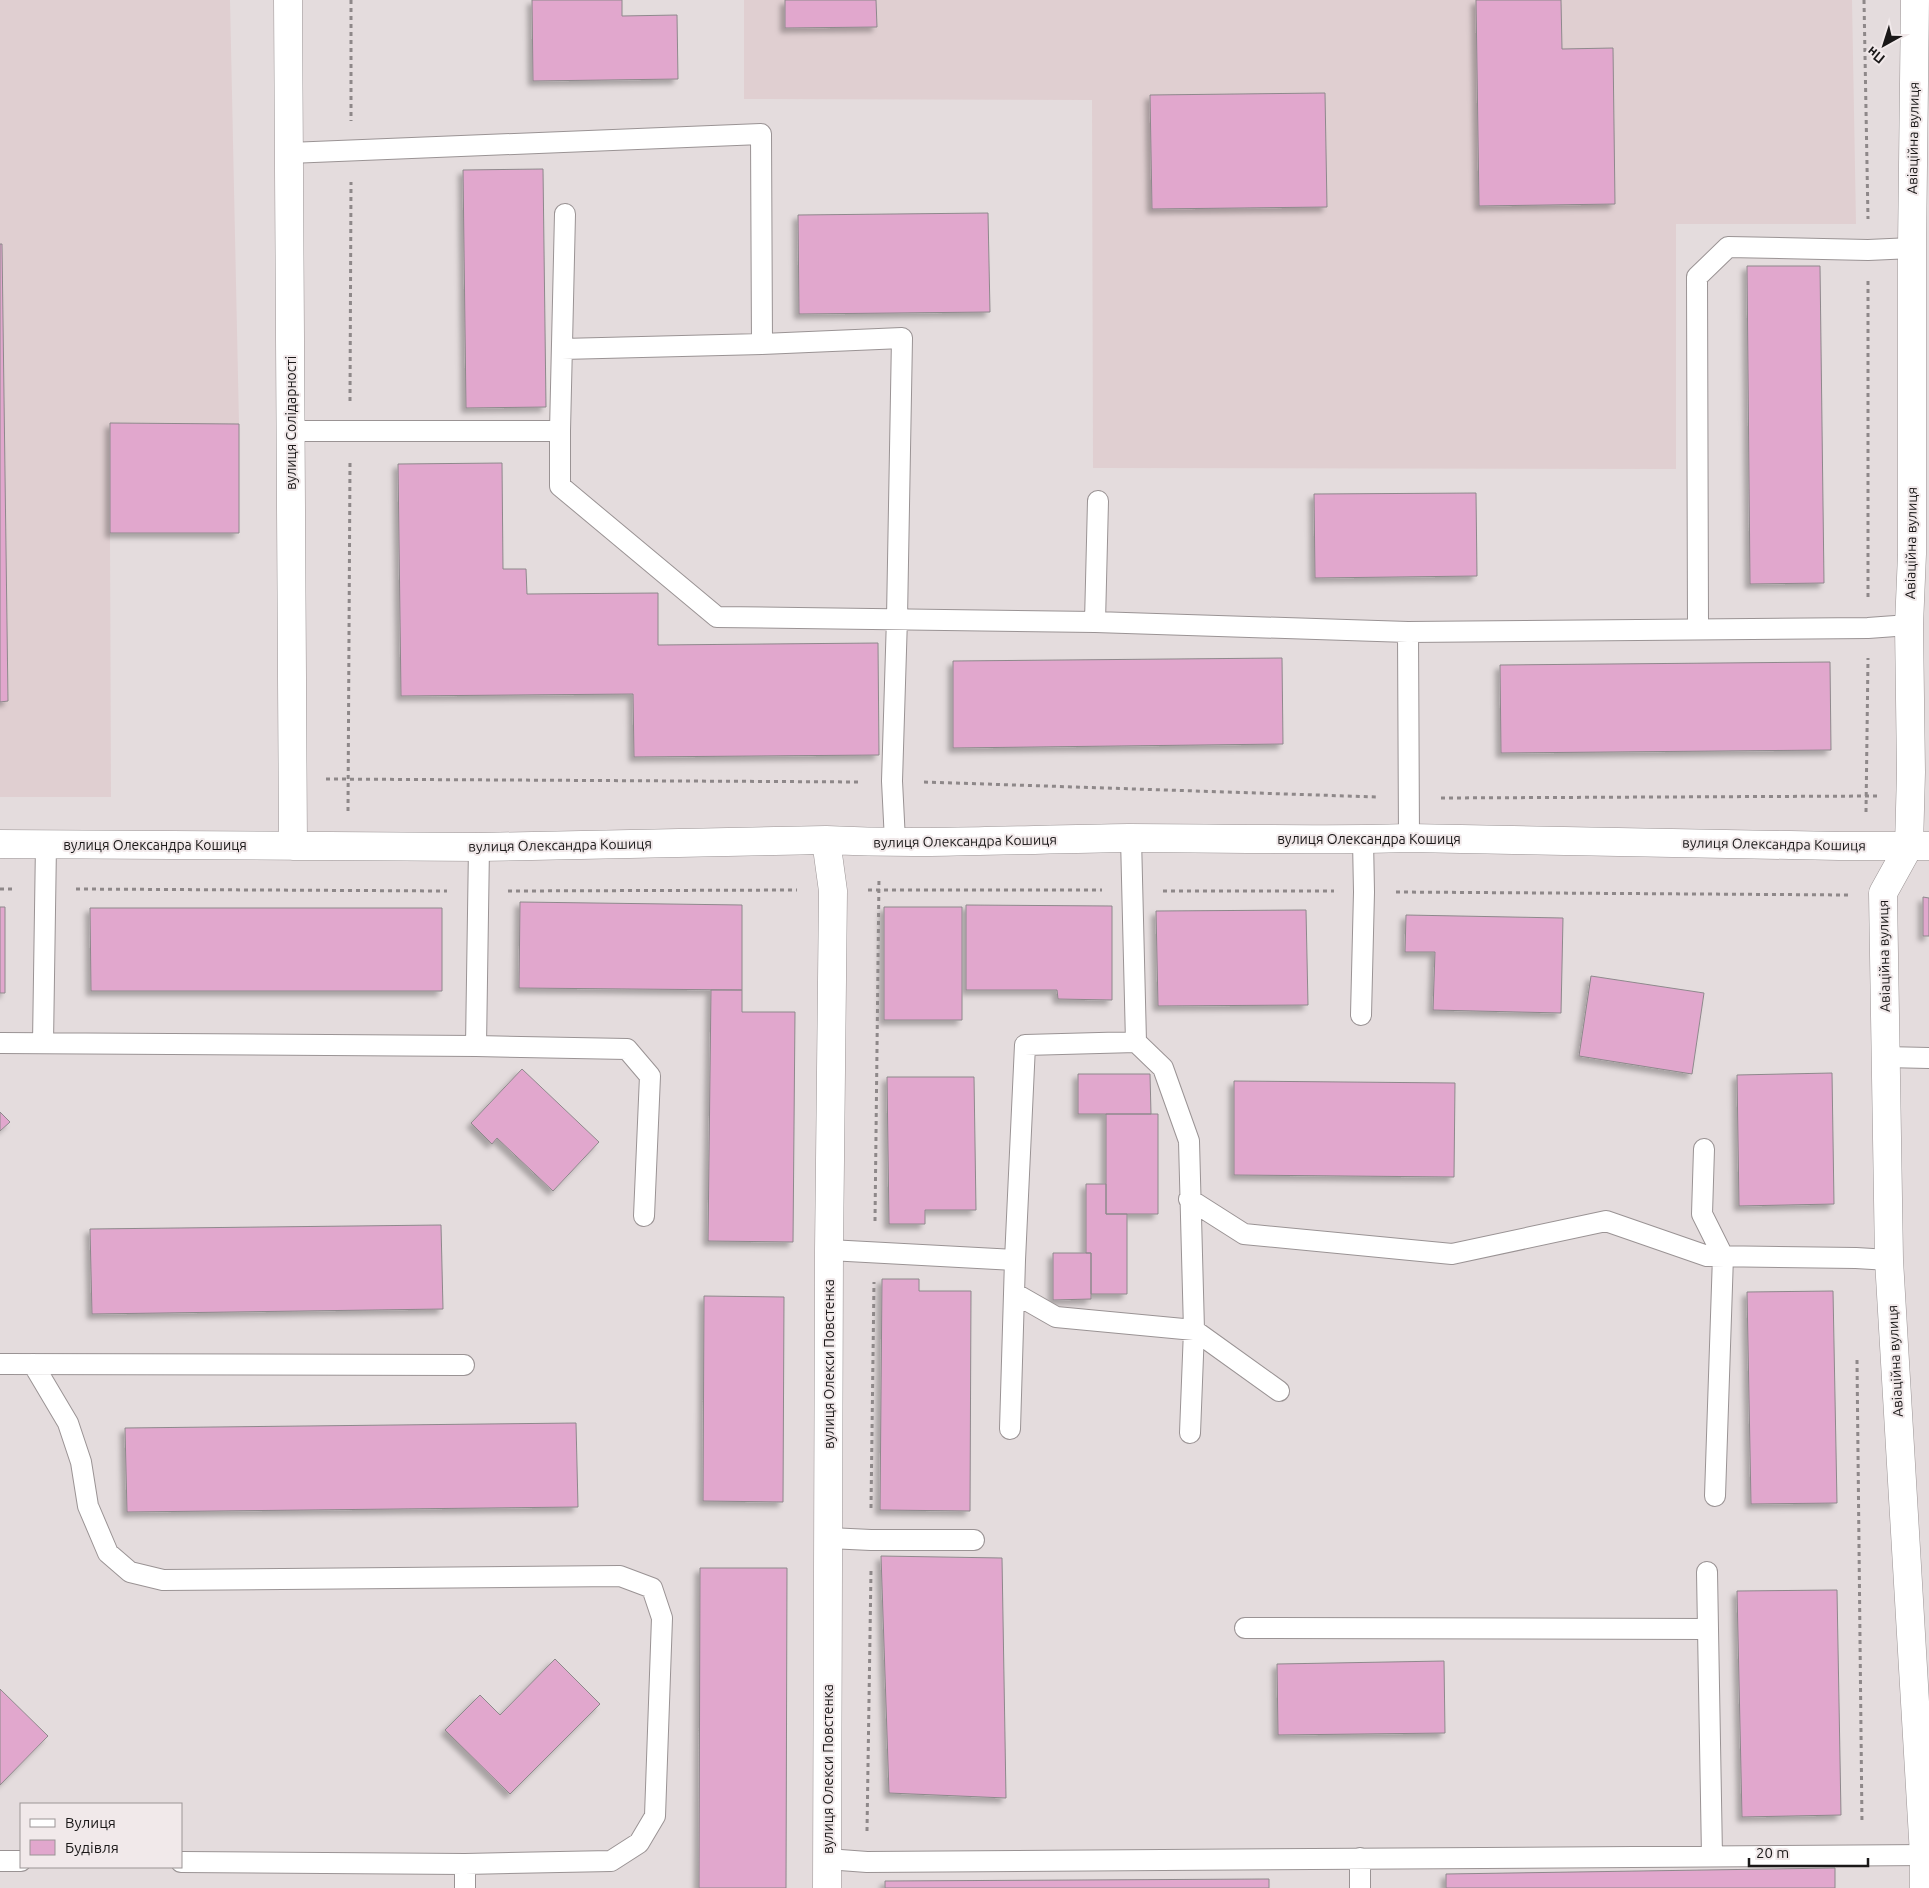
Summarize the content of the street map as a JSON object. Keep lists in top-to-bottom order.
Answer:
{
  "streets": {
    "street": [
      "Авіаційна вулиця",
      "вулиця Солідарності",
      "вулиця Олександра Кошиця",
      "вулиця Олекси Повстенка"
    ]
  },
  "crossings": [
    ["Авіаційна вулиця", "вулиця Олександра Кошиця"],
    ["вулиця Солідарності", "вулиця Олександра Кошиця"],
    ["вулиця Олександра Кошиця", "вулиця Олекси Повстенка"]
  ],
  "legend": ["Вулиця", "Будівля"],
  "scale_bar": "20 m",
  "north": "bottom left"
}
